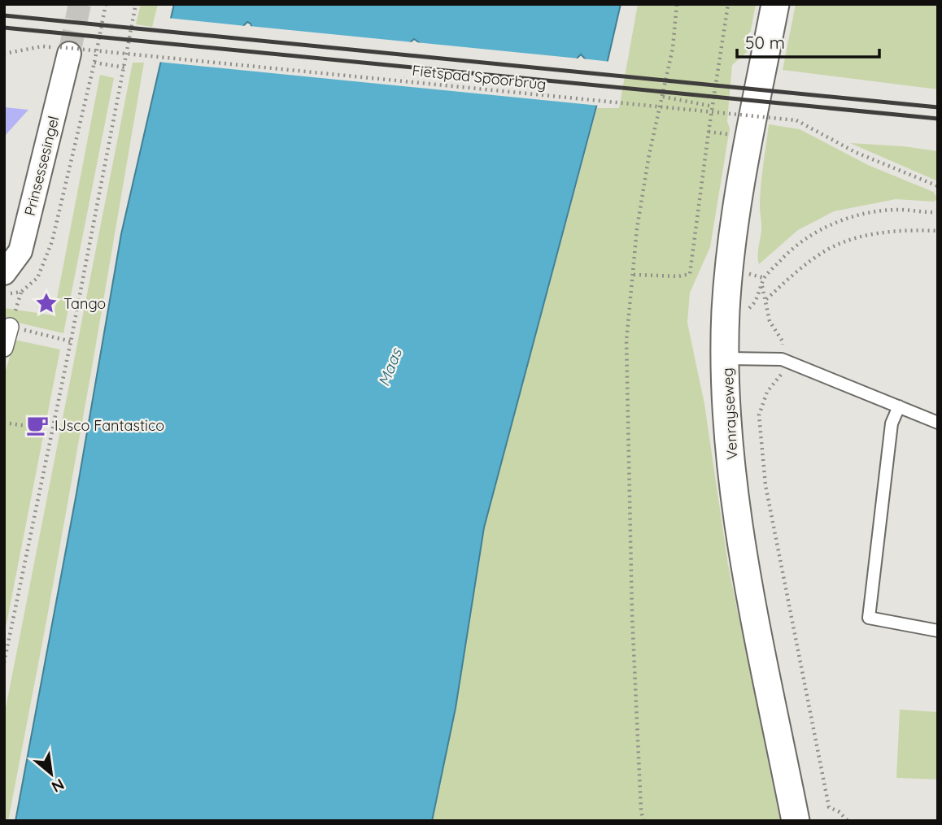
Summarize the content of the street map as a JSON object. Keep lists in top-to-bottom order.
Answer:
{
  "streets": {
    "street": ["Prinsessesingel", "Venrayseweg"],
    "path": ["Fietspad Spoorbrug"]
  },
  "crossings": [
    ["Fietspad Spoorbrug", "Prinsessesingel"]
  ],
  "water": ["Maas"],
  "places": {
    "place": ["Tango"],
    "cafe": ["IJsco Fantastico"]
  },
  "scale_bar": "50 m",
  "north": "bottom right"
}
